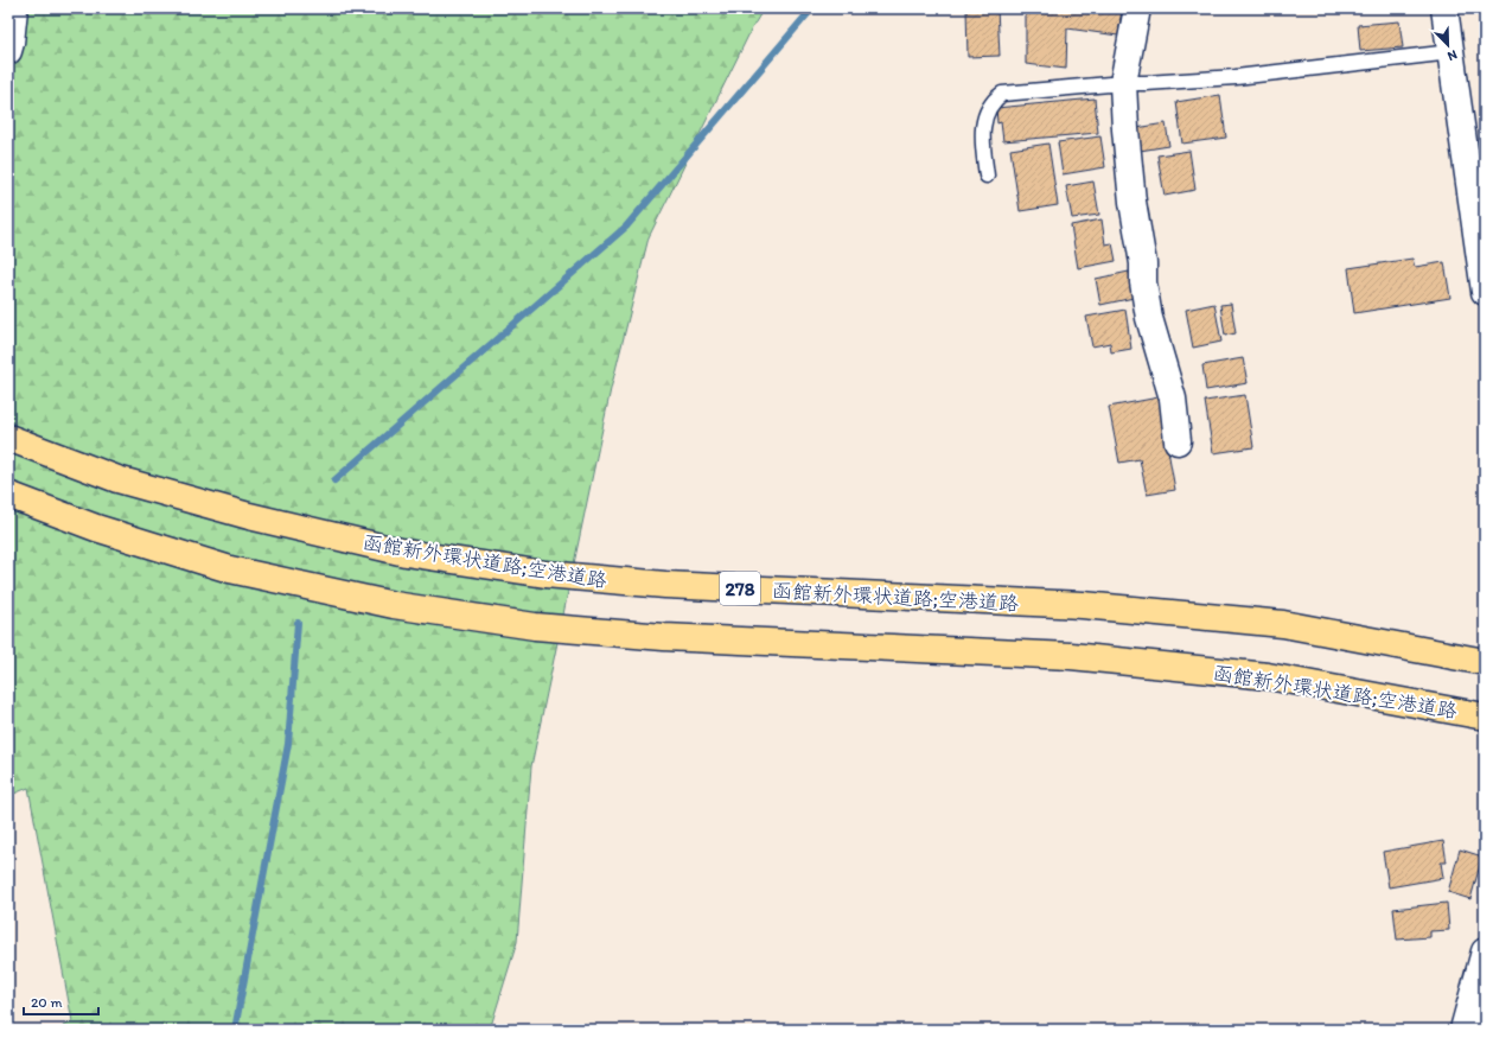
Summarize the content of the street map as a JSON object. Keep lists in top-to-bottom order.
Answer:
{
  "streets": {
    "highway": ["函館新外環状道路;空港道路", "278"]
  },
  "scale_bar": "20 m",
  "north": "bottom right"
}
